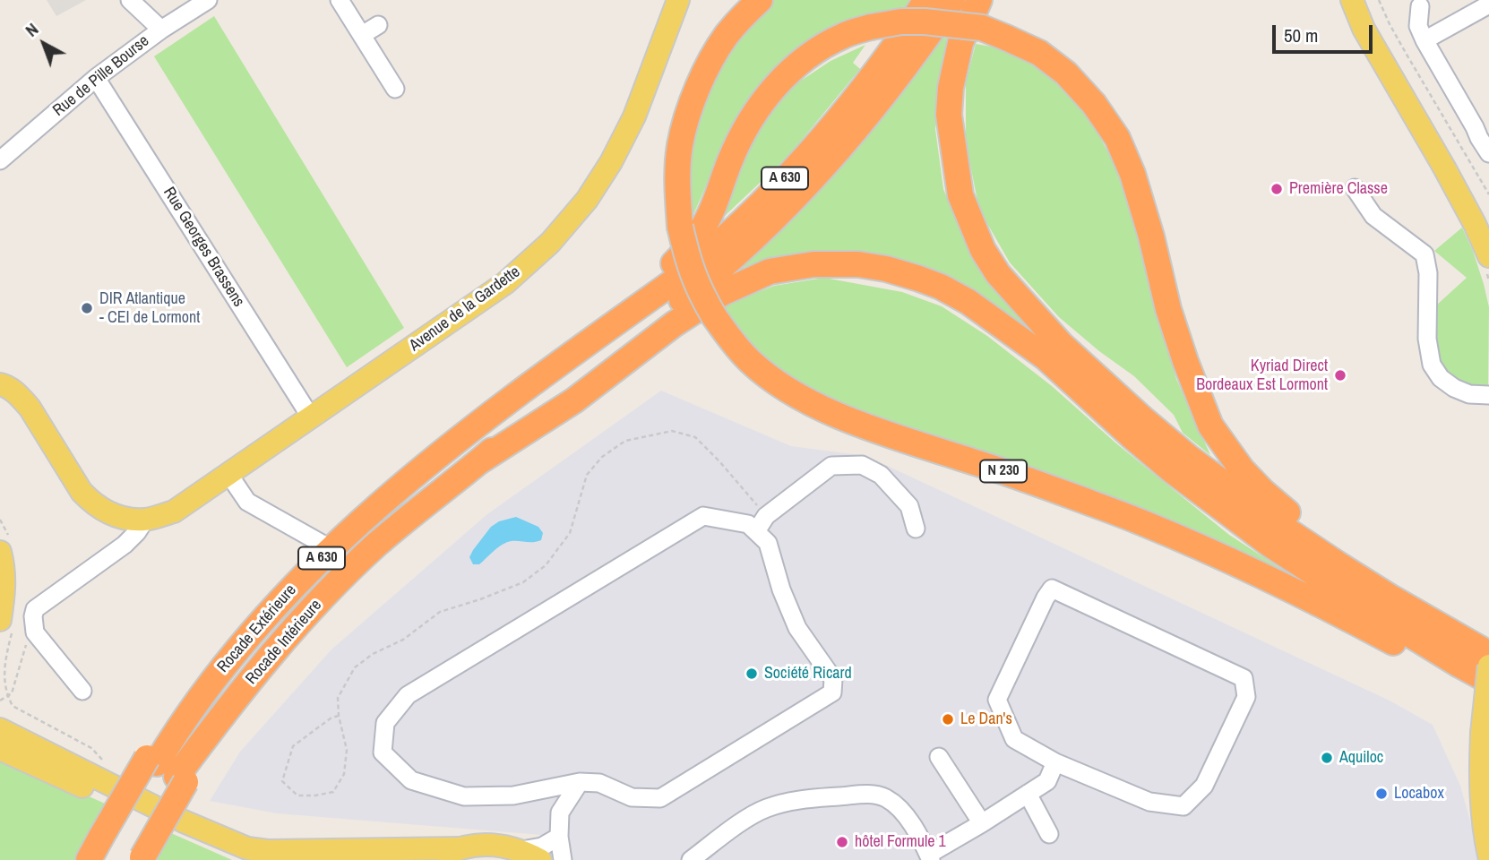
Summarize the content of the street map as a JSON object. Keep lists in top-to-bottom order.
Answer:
{
  "streets": {
    "highway": [
      "A 630",
      "N 230",
      "Rocade Extérieure",
      "Rocade Intérieure"
    ],
    "main road": ["Avenue de la Gardette"],
    "street": ["Rue de Pille Bourse", "Rue Georges Brassens"]
  },
  "crossings": [
    ["Rue de Pille Bourse", "Rue Georges Brassens"],
    ["A 630", "N 230"],
    ["A 630", "Rocade Extérieure"],
    ["A 630", "Rocade Intérieure"],
    ["Rue Georges Brassens", "Avenue de la Gardette"],
    ["N 230", "Rocade Intérieure"],
    ["Rocade Extérieure", "Rocade Intérieure"]
  ],
  "places": [
    "Première Classe",
    "DIR Atlantique - CEI de Lormont",
    "Kyriad Direct Bordeaux Est Lormont",
    "Société Ricard",
    "Le Dan's",
    "Aquiloc",
    "Locabox",
    "hôtel Formule 1"
  ],
  "scale_bar": "50 m",
  "north": "top left"
}
